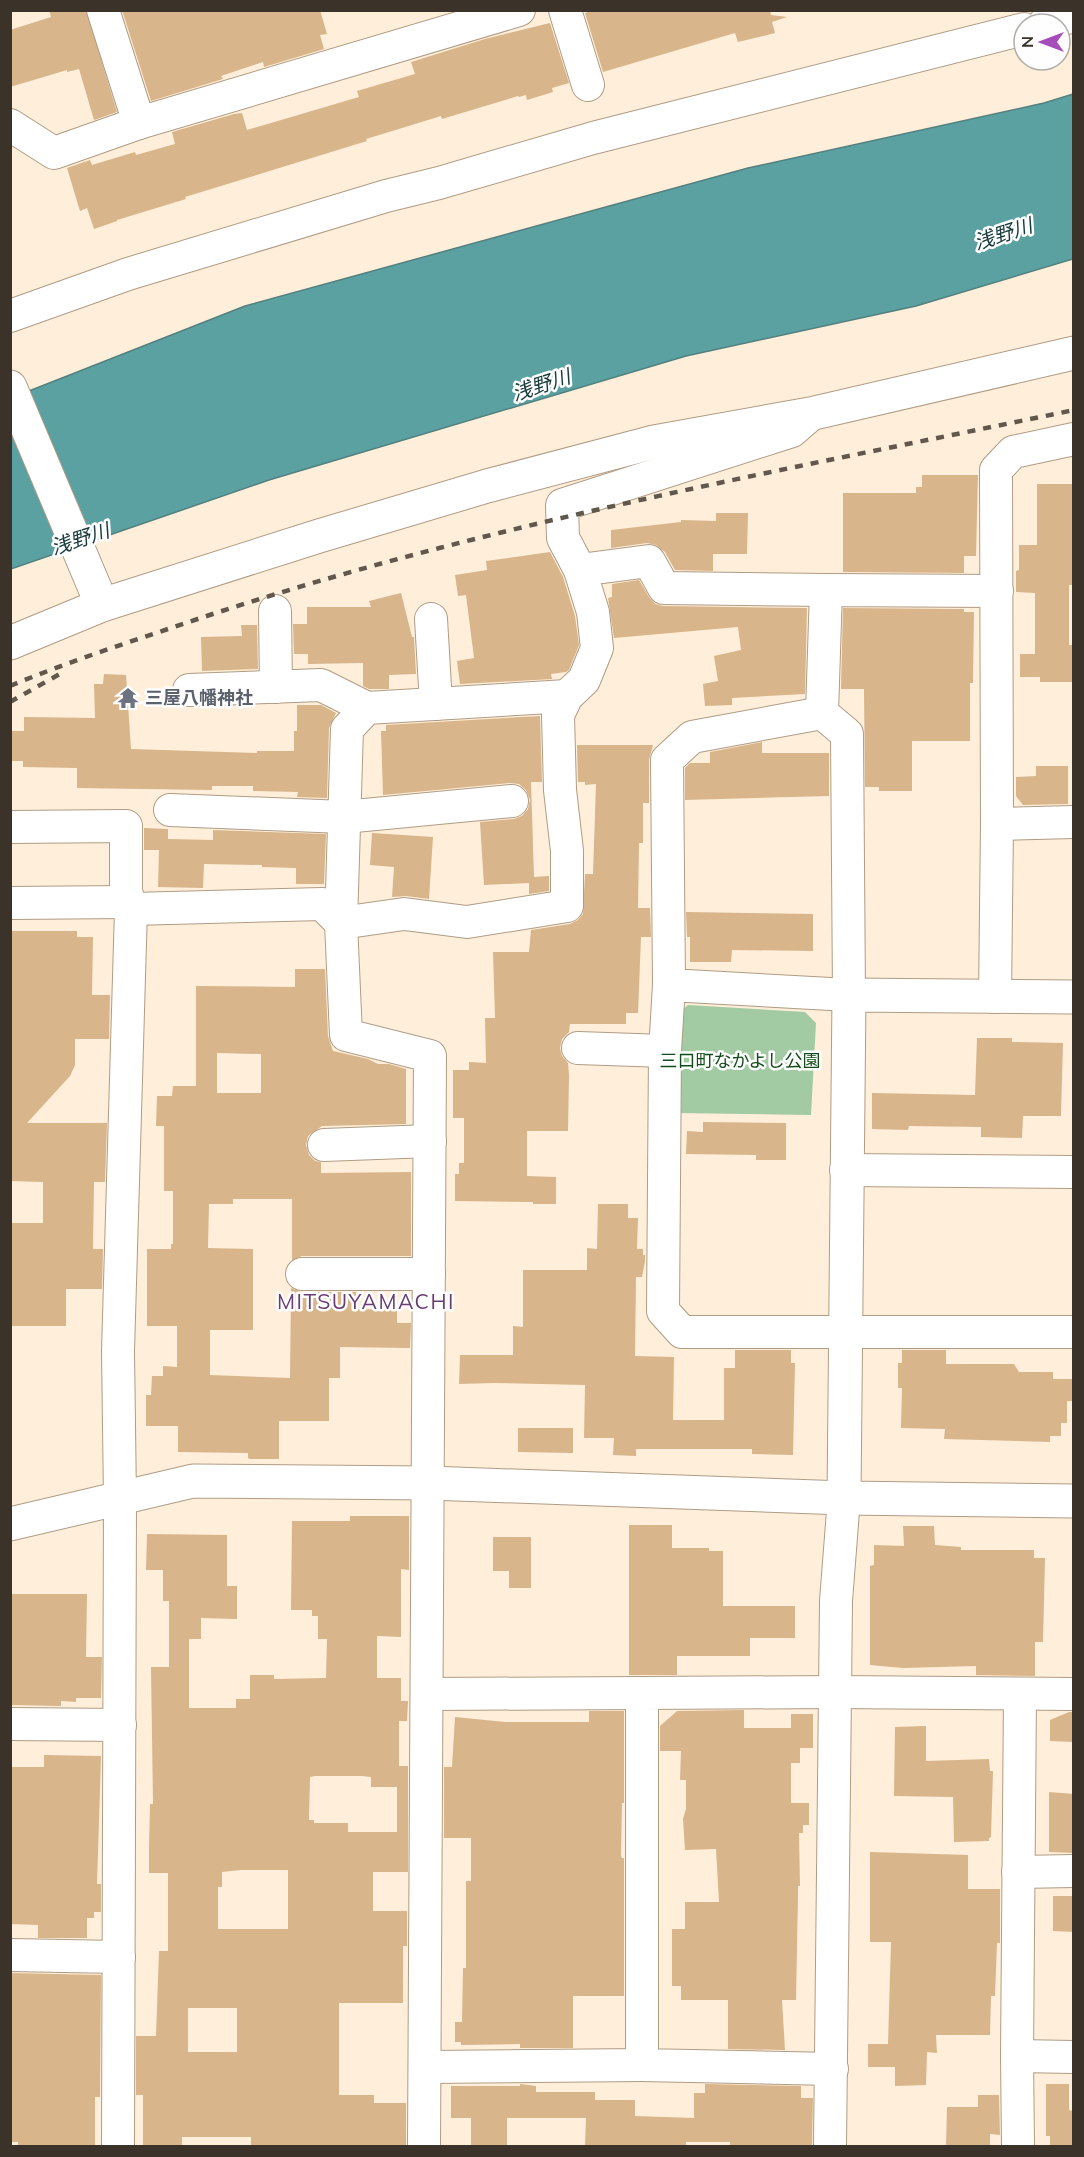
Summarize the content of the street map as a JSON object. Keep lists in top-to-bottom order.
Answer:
{
  "districts": ["MITSUYAMACHI"],
  "water": ["浅野川"],
  "parks": ["三口町なかよし公園"],
  "places": {
    "temple": ["三屋八幡神社"]
  },
  "north": "left"
}
